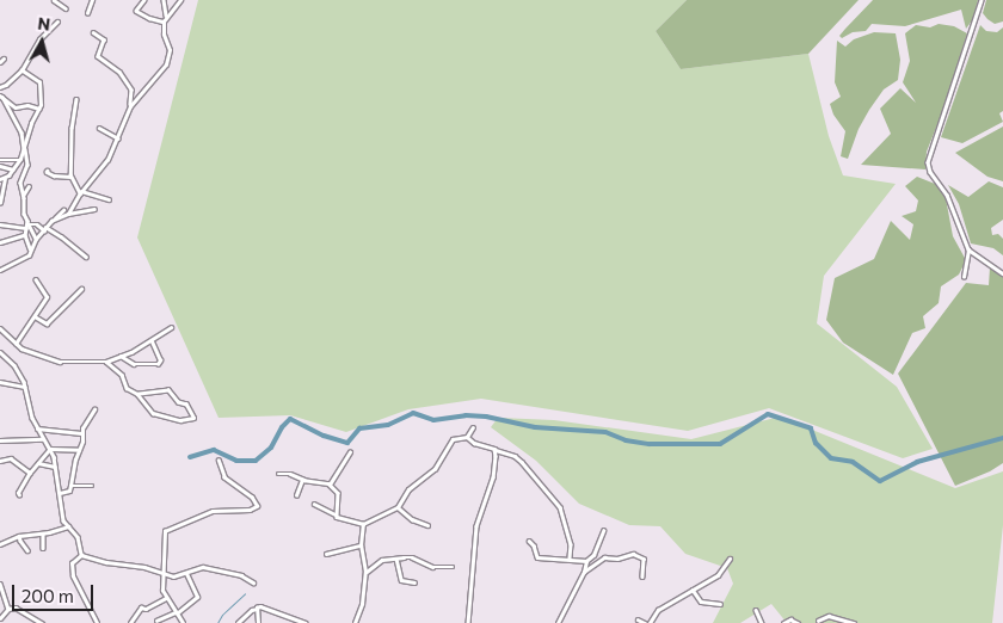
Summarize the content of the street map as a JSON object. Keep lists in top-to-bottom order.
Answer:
{
  "scale_bar": "200 m",
  "north": "top"
}
